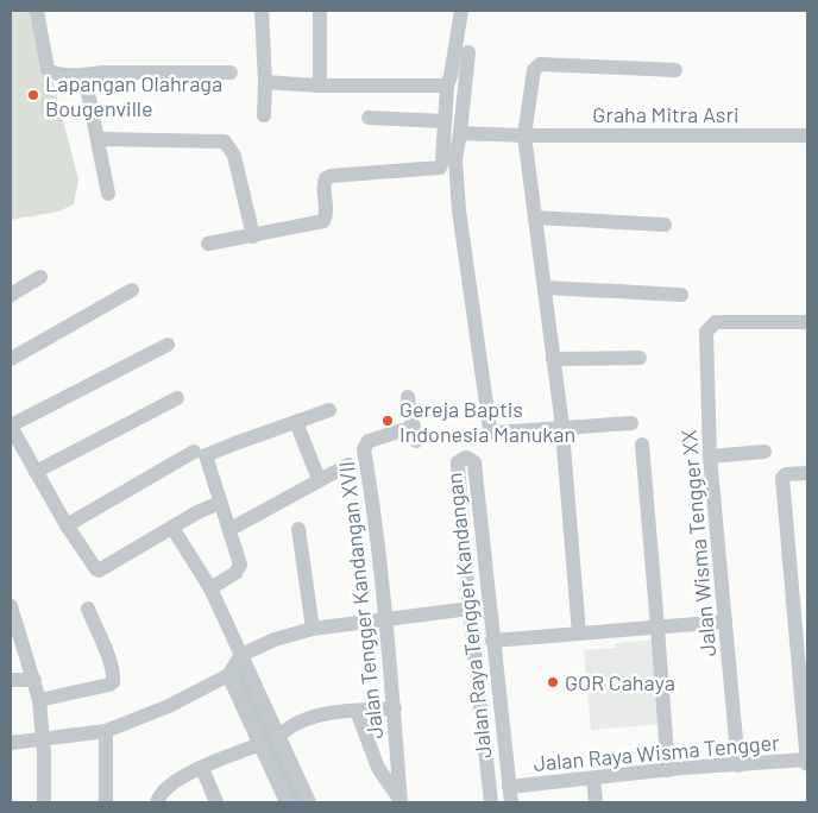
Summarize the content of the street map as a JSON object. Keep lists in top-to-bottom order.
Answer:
{
  "streets": {
    "street": [
      "Graha Mitra Asri",
      "Jalan Wisma Tengger XX",
      "Jalan Tengger Kandangan XVII",
      "Jalan Raya Tengger Kandangan",
      "Jalan Raya Wisma Tengger"
    ]
  },
  "crossings": [
    ["Jalan Wisma Tengger XX", "Jalan Raya Wisma Tengger"],
    ["Jalan Raya Tengger Kandangan", "Jalan Raya Wisma Tengger"]
  ],
  "places": ["Lapangan Olahraga Bougenville", "Gereja Baptis Indonesia Manukan", "GOR Cahaya"]
}
